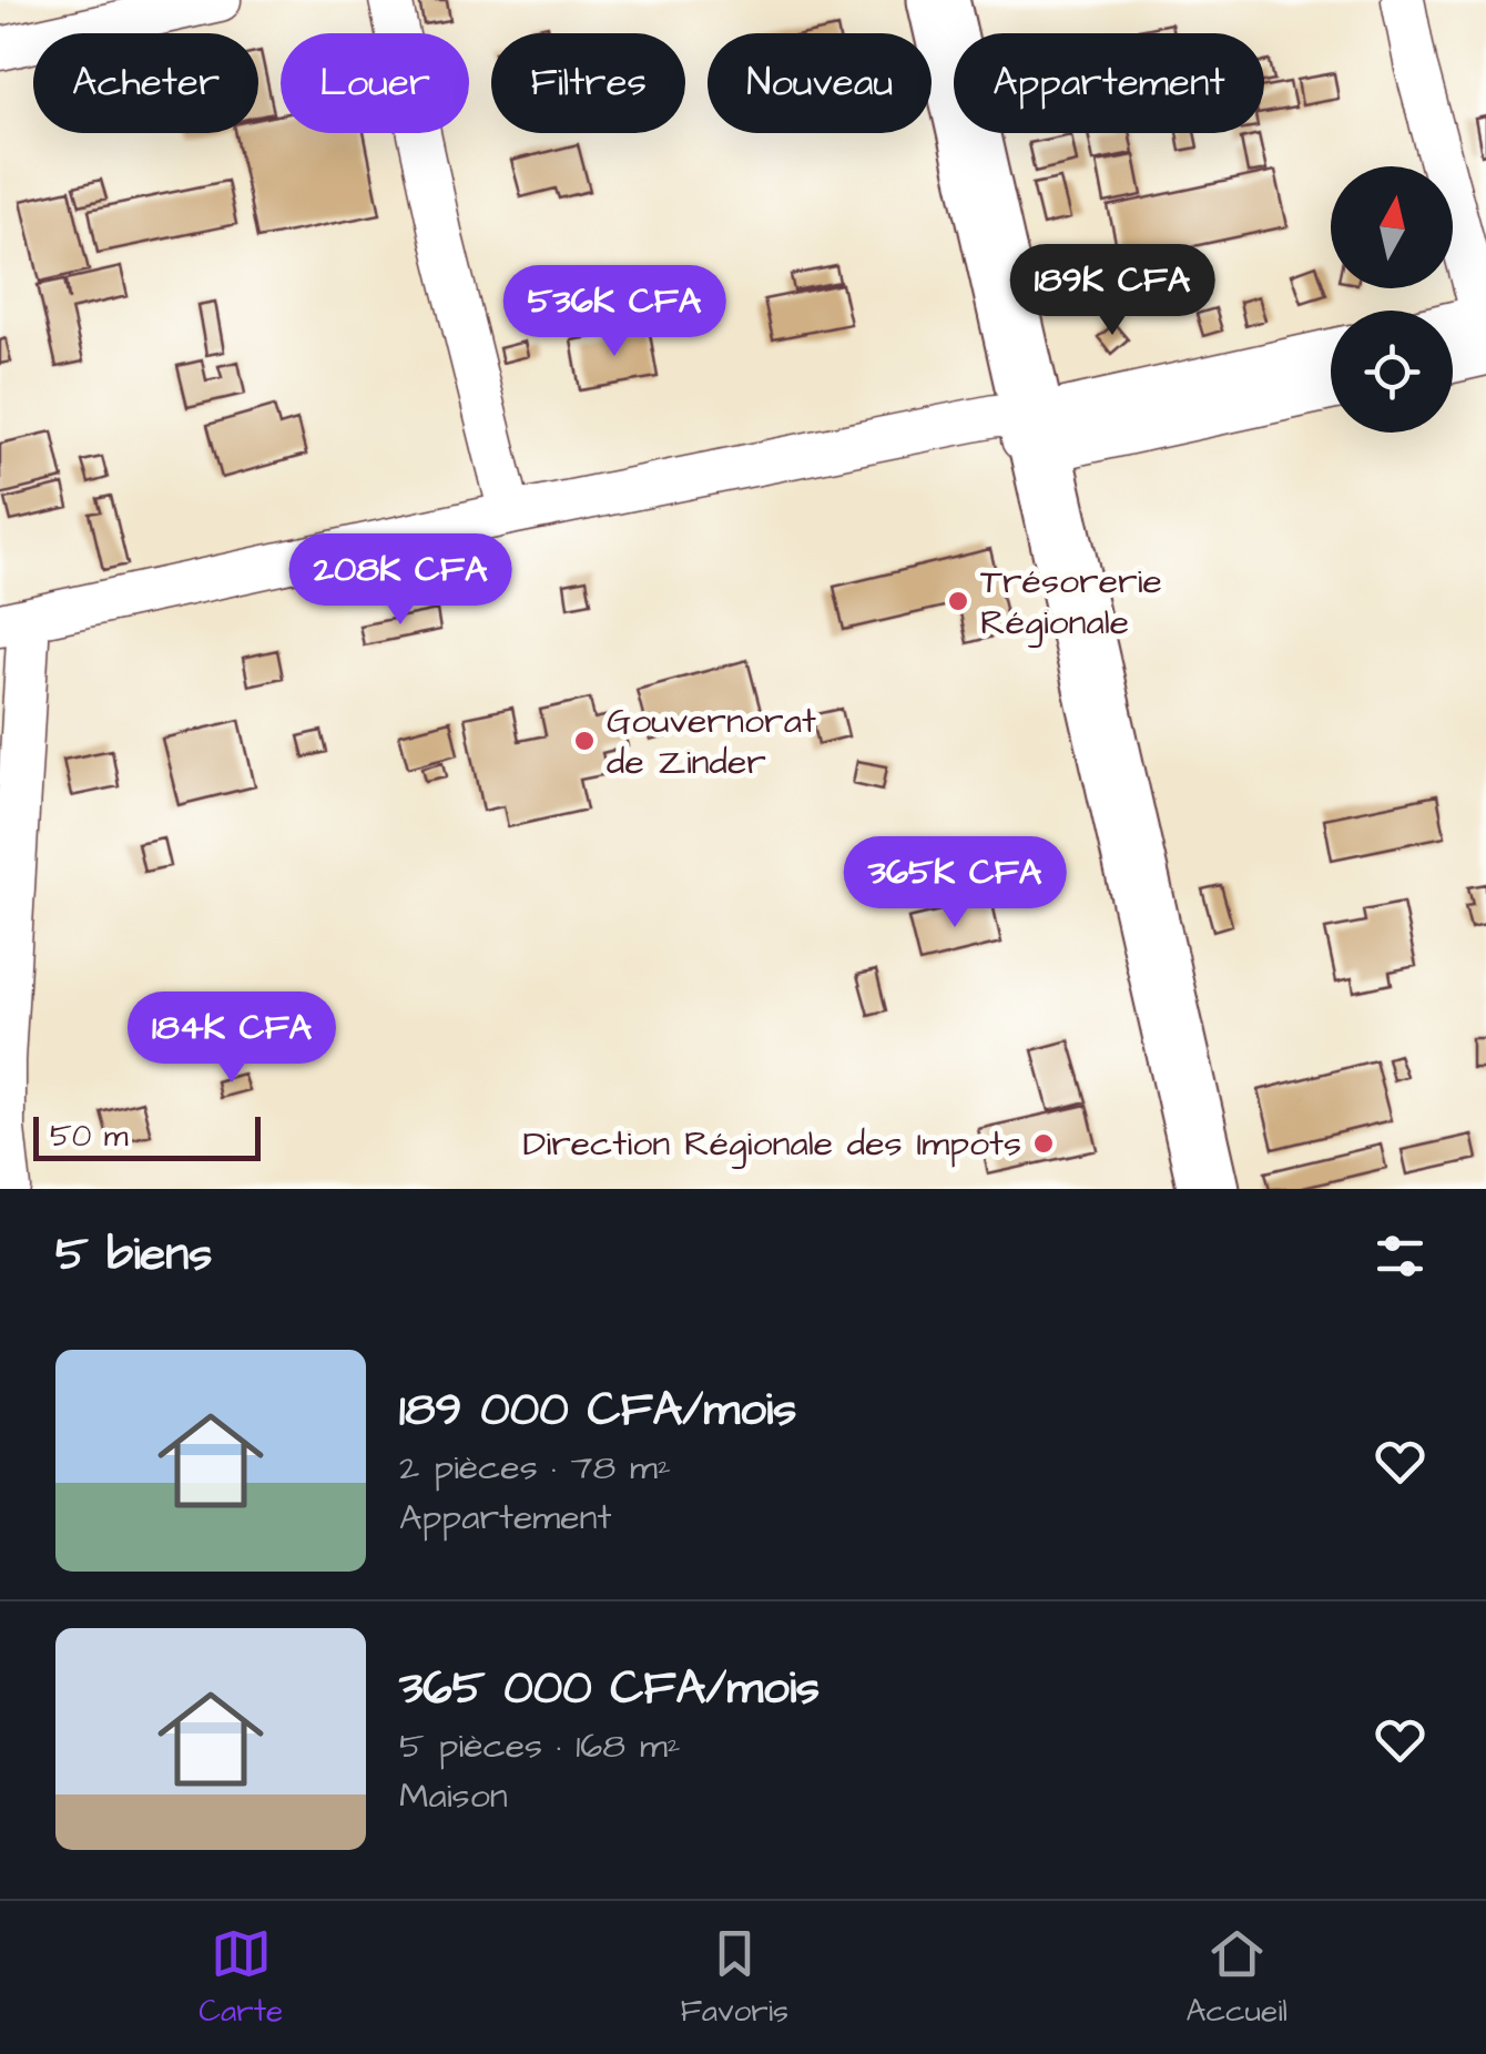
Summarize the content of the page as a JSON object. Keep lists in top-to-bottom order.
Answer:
{
  "places": ["Trésorerie Régionale", "Gouvernorat de Zinder", "Direction Régionale des Impots"],
  "scale_bar": "50 m",
  "north": "top",
  "page": {
    "chip": [
      "Acheter",
      "Louer",
      "Filtres",
      "Nouveau",
      "Appartement"
    ],
    "price": [
      "189K CFA",
      "536K CFA",
      "208K CFA",
      "365K CFA",
      "184K CFA"
    ],
    "scale": "50 m",
    "heading": "5 biens",
    "list": [
      {
        "name": "189 000 CFA/mois",
        "note": "2 pièces · 78 m² · Appartement"
      },
      {
        "name": "365 000 CFA/mois",
        "note": "5 pièces · 168 m² · Maison"
      }
    ],
    "tabs": ["Carte", "Favoris", "Accueil"]
  }
}
